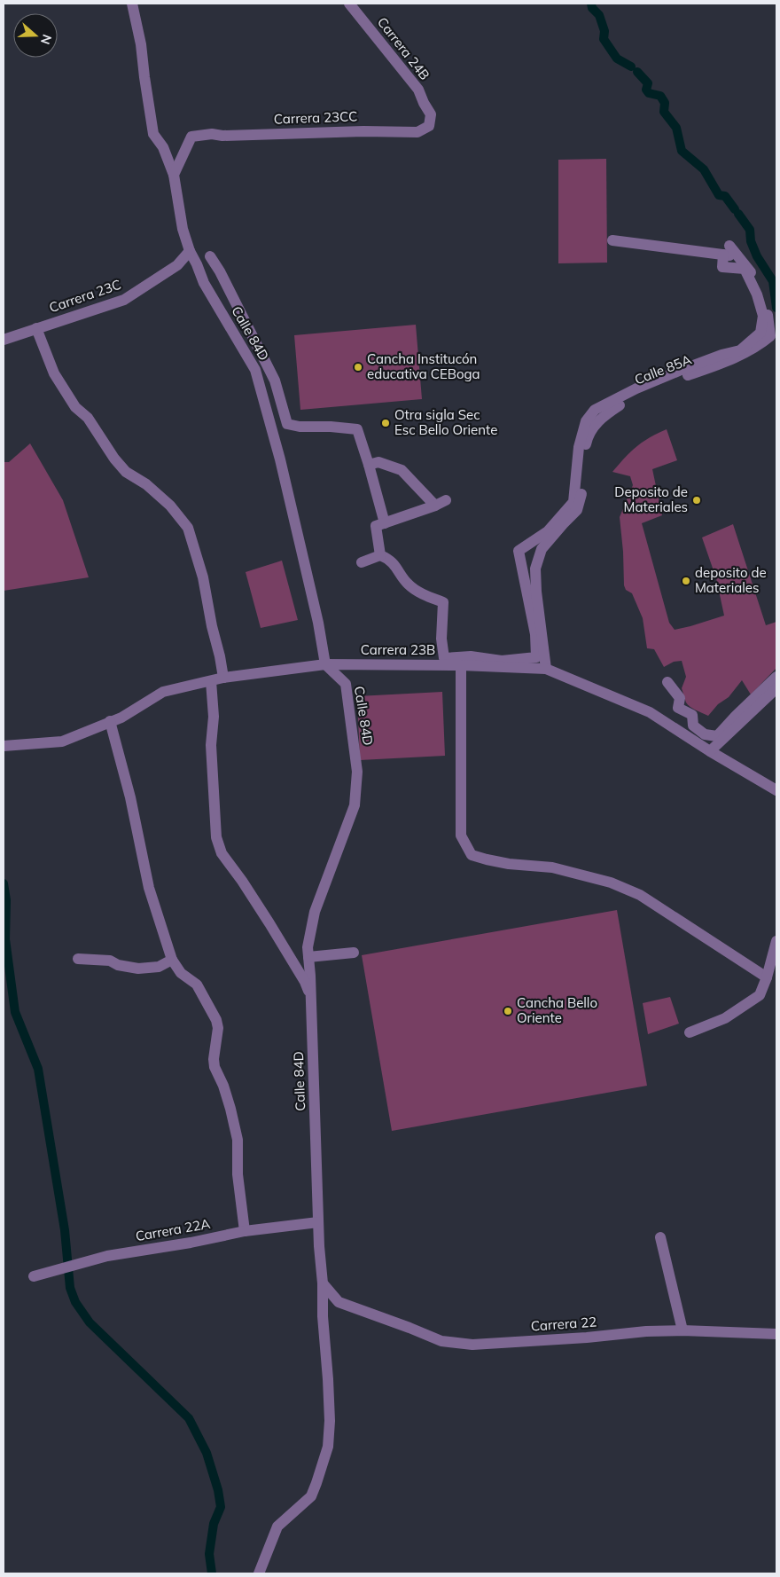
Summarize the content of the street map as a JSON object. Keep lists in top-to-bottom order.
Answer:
{
  "streets": {
    "street": [
      "Carrera 24B",
      "Carrera 23CC",
      "Carrera 23C",
      "Calle 84D",
      "Calle 85A",
      "Carrera 23B",
      "Carrera 22A",
      "Carrera 22"
    ]
  },
  "crossings": [
    ["Carrera 24B", "Carrera 23CC"],
    ["Carrera 23CC", "Calle 84D"],
    ["Carrera 23C", "Calle 84D"],
    ["Calle 84D", "Carrera 23B"],
    ["Calle 84D", "Carrera 22A"],
    ["Calle 84D", "Carrera 22"],
    ["Calle 85A", "Carrera 23B"]
  ],
  "places": [
    "Cancha Institucón educativa CEBoga",
    "Otra sigla Sec Esc Bello Oriente",
    "Deposito de Materiales",
    "deposito de Materiales",
    "Cancha Bello Oriente"
  ],
  "north": "right"
}
